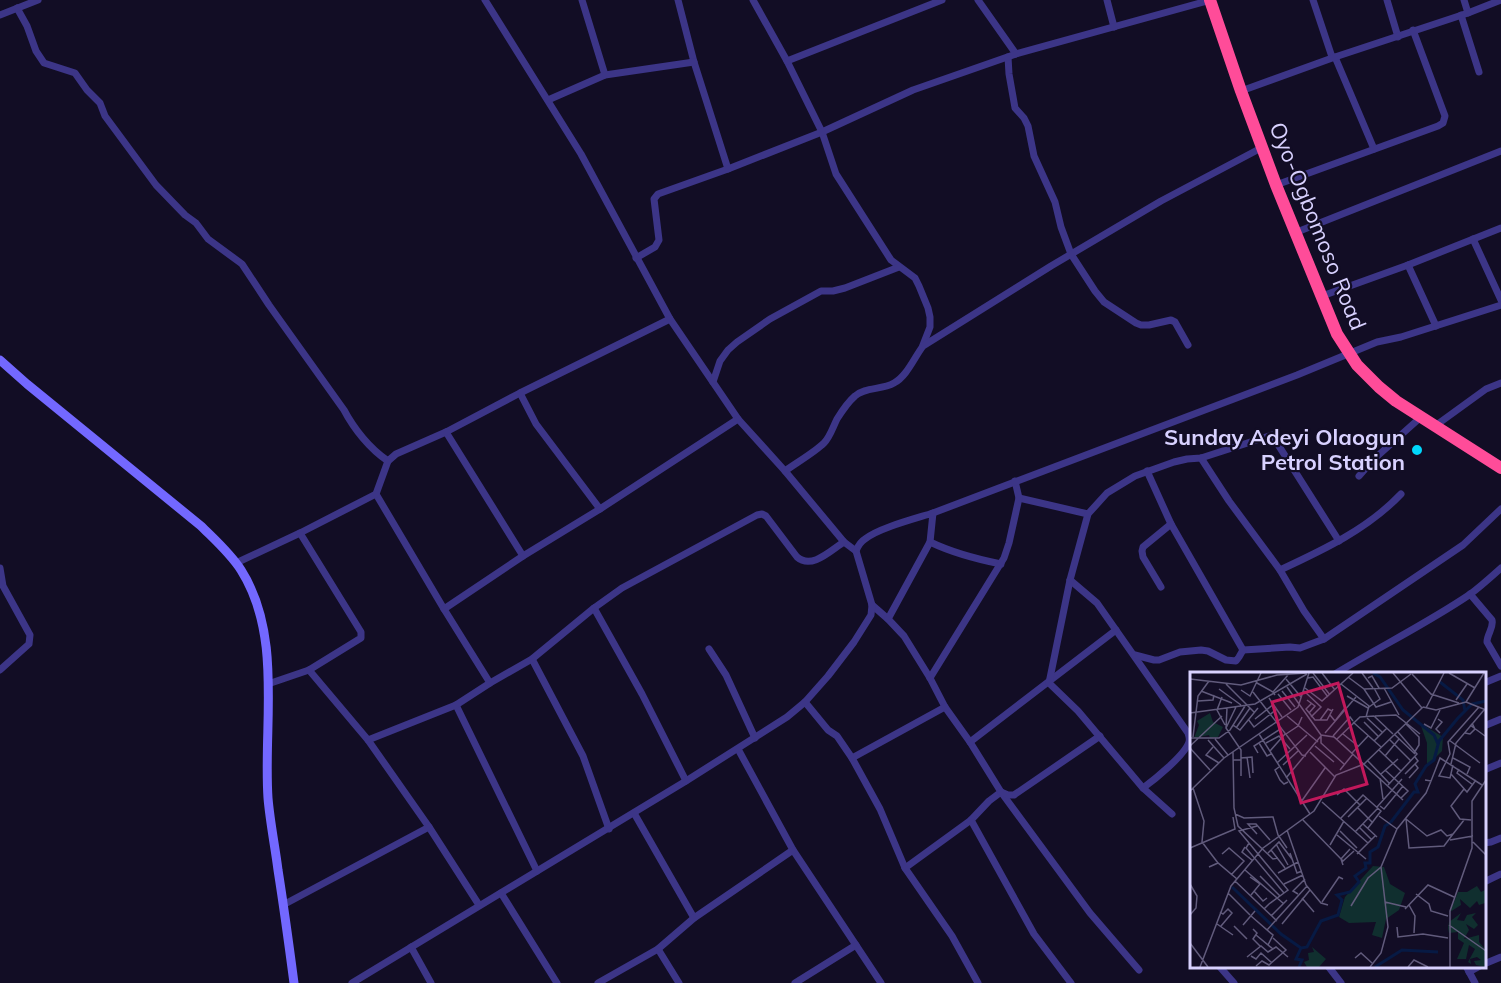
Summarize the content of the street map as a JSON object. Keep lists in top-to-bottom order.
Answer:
{
  "streets": {
    "highway": ["Oyo-Ogbomoso Road"]
  },
  "places": ["Sunday Adeyi Olaogun Petrol Station"]
}
